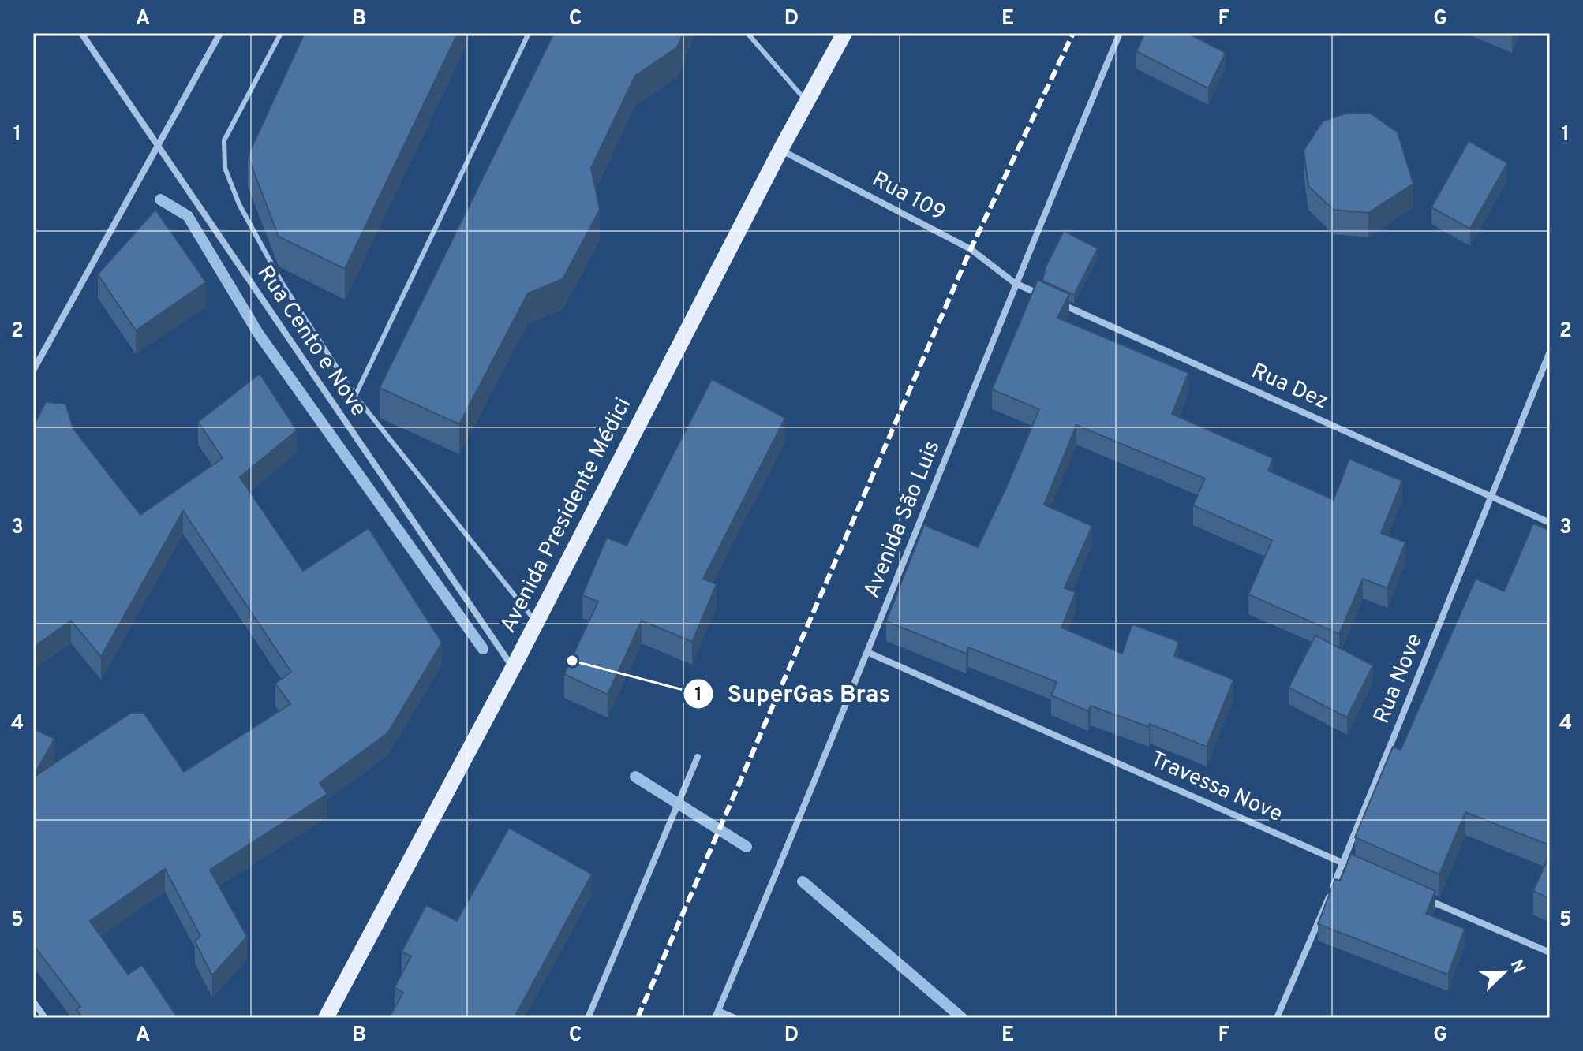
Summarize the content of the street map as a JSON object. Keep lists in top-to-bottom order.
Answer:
{
  "streets": {
    "main road": ["Avenida Presidente Médici"],
    "street": [
      "Rua 109",
      "Rua Cento e Nove",
      "Rua Dez",
      "Avenida São Luis",
      "Rua Nove",
      "Travessa Nove"
    ]
  },
  "crossings": [
    ["Rua 109", "Avenida Presidente Médici"],
    ["Rua 109", "Avenida São Luis"],
    ["Rua Cento e Nove", "Avenida Presidente Médici"],
    ["Rua Dez", "Rua Nove"],
    ["Avenida São Luis", "Travessa Nove"],
    ["Rua Nove", "Travessa Nove"]
  ],
  "places": ["SuperGas Bras"],
  "north": "top right",
  "grid": {
    "columns": [
      "A",
      "B",
      "C",
      "D",
      "E",
      "F",
      "G"
    ],
    "rows": [
      "1",
      "2",
      "3",
      "4",
      "5"
    ]
  }
}
